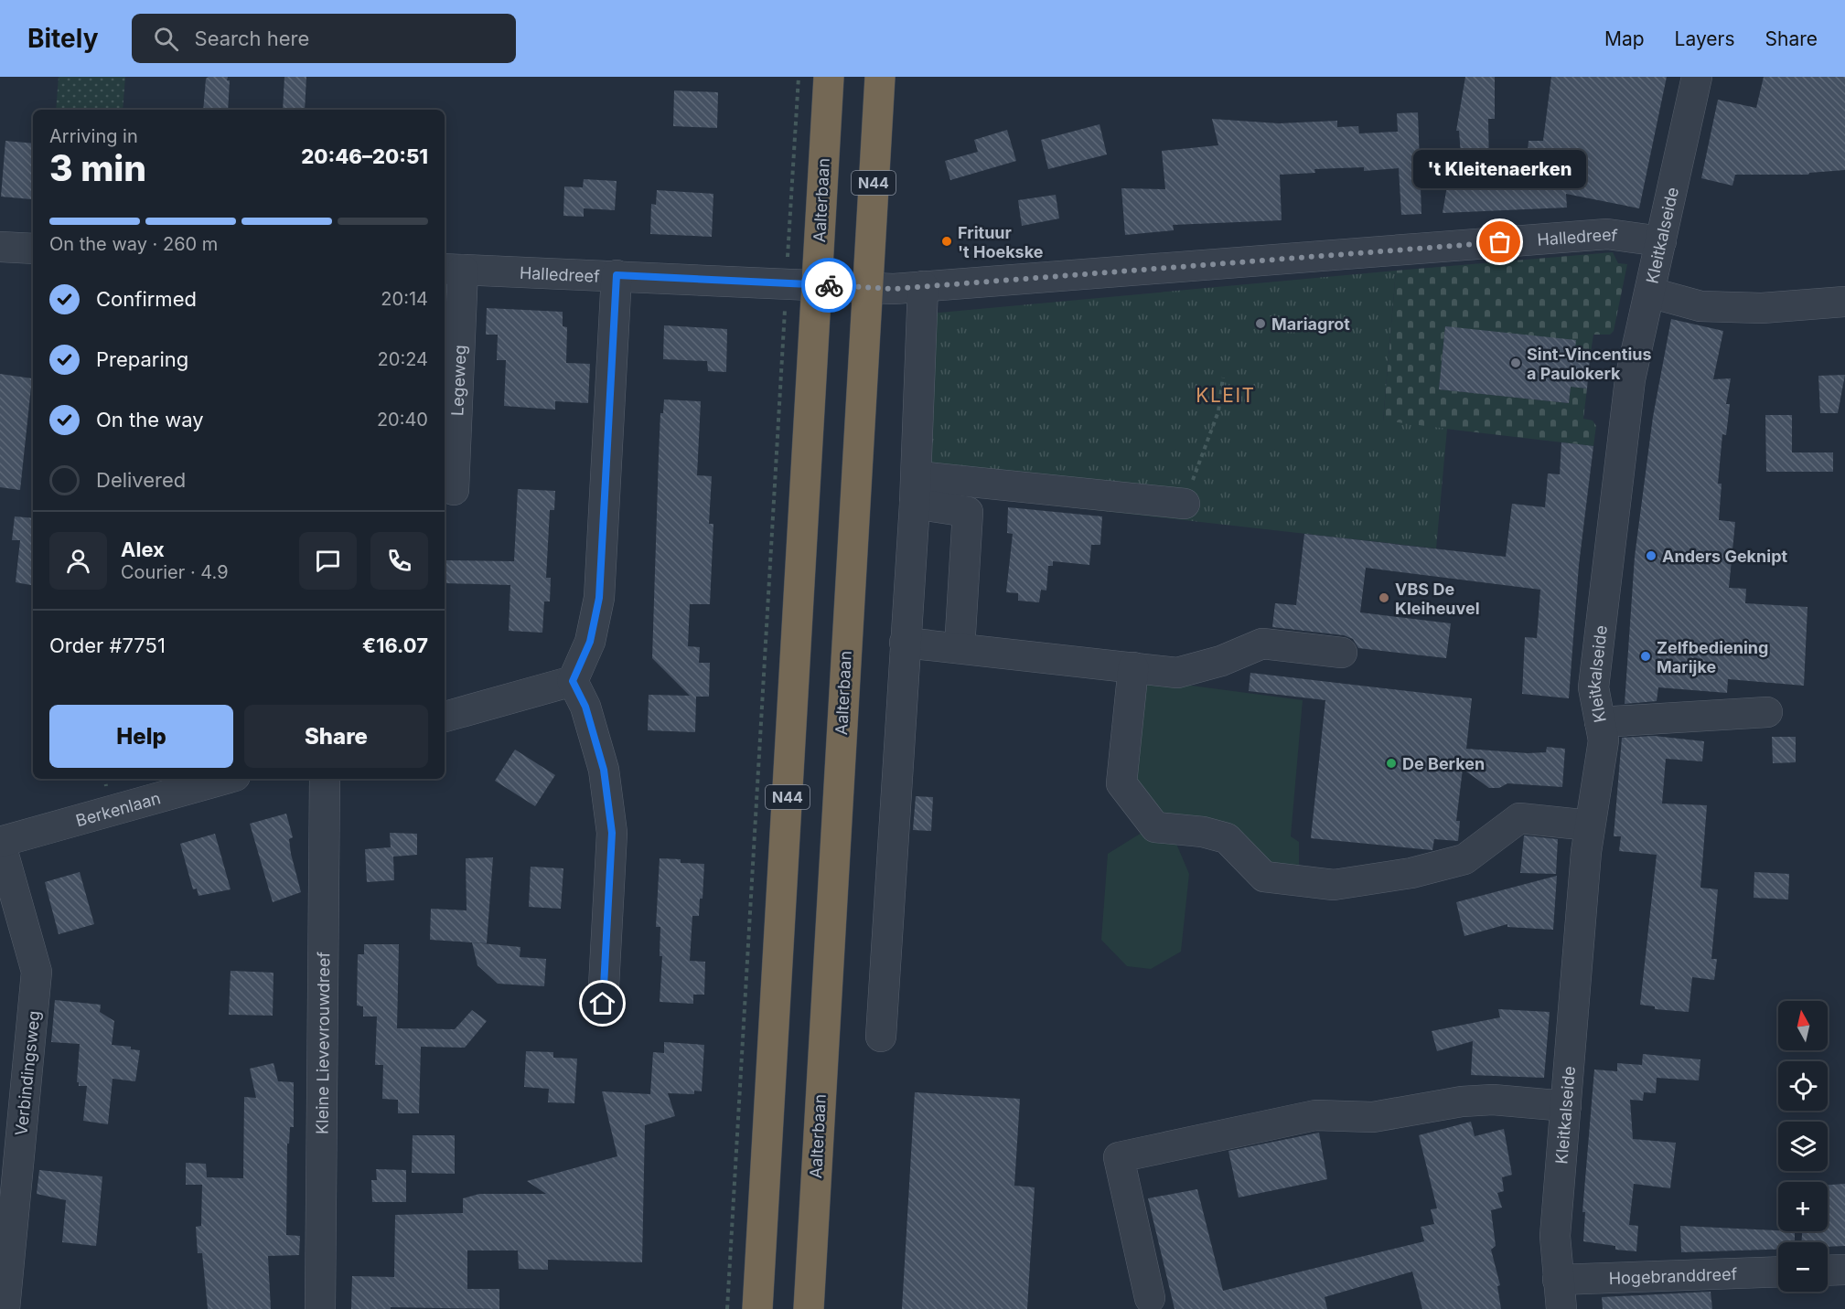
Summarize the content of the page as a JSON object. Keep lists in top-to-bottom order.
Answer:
{
  "streets": {
    "highway": ["N44", "Aalterbaan"],
    "street": [
      "Kleitkalseide",
      "Halledreef",
      "Legeweg",
      "Berkenlaan",
      "Kleine Lievevrouwdreef",
      "Verbindingsweg",
      "Hogebranddreef"
    ]
  },
  "crossings": [
    ["Aalterbaan", "Halledreef"],
    ["Kleitkalseide", "Halledreef"],
    ["Kleitkalseide", "Hogebranddreef"],
    ["Halledreef", "Legeweg"],
    ["Berkenlaan", "Verbindingsweg"]
  ],
  "districts": ["KLEIT"],
  "places": [
    "Frituur 't Hoekske",
    "'t Kleitenaerken",
    "Mariagrot",
    "Sint-Vincentius a Paulokerk",
    "Anders Geknipt",
    "VBS De Kleiheuvel",
    "Zelfbediening Marijke",
    "De Berken"
  ],
  "north": "top",
  "page": {
    "header": "Bitely",
    "search": "Search here",
    "nav": ["Map", "Layers", "Share"],
    "heading": ["3 min", "Arriving in", "20:46–20:51"],
    "panel": [
      "Alex",
      "Courier · 4.9",
      "Order #7751",
      "€16.07"
    ],
    "bubble": "'t Kleitenaerken",
    "bar": "On the way · 260 m",
    "list": [
      ["Confirmed", "20:14"],
      ["Preparing", "20:24"],
      ["On the way", "20:40"],
      "Delivered"
    ],
    "buttons": ["Help", "Share"],
    "map_buttons": ["+", "−"]
  }
}
